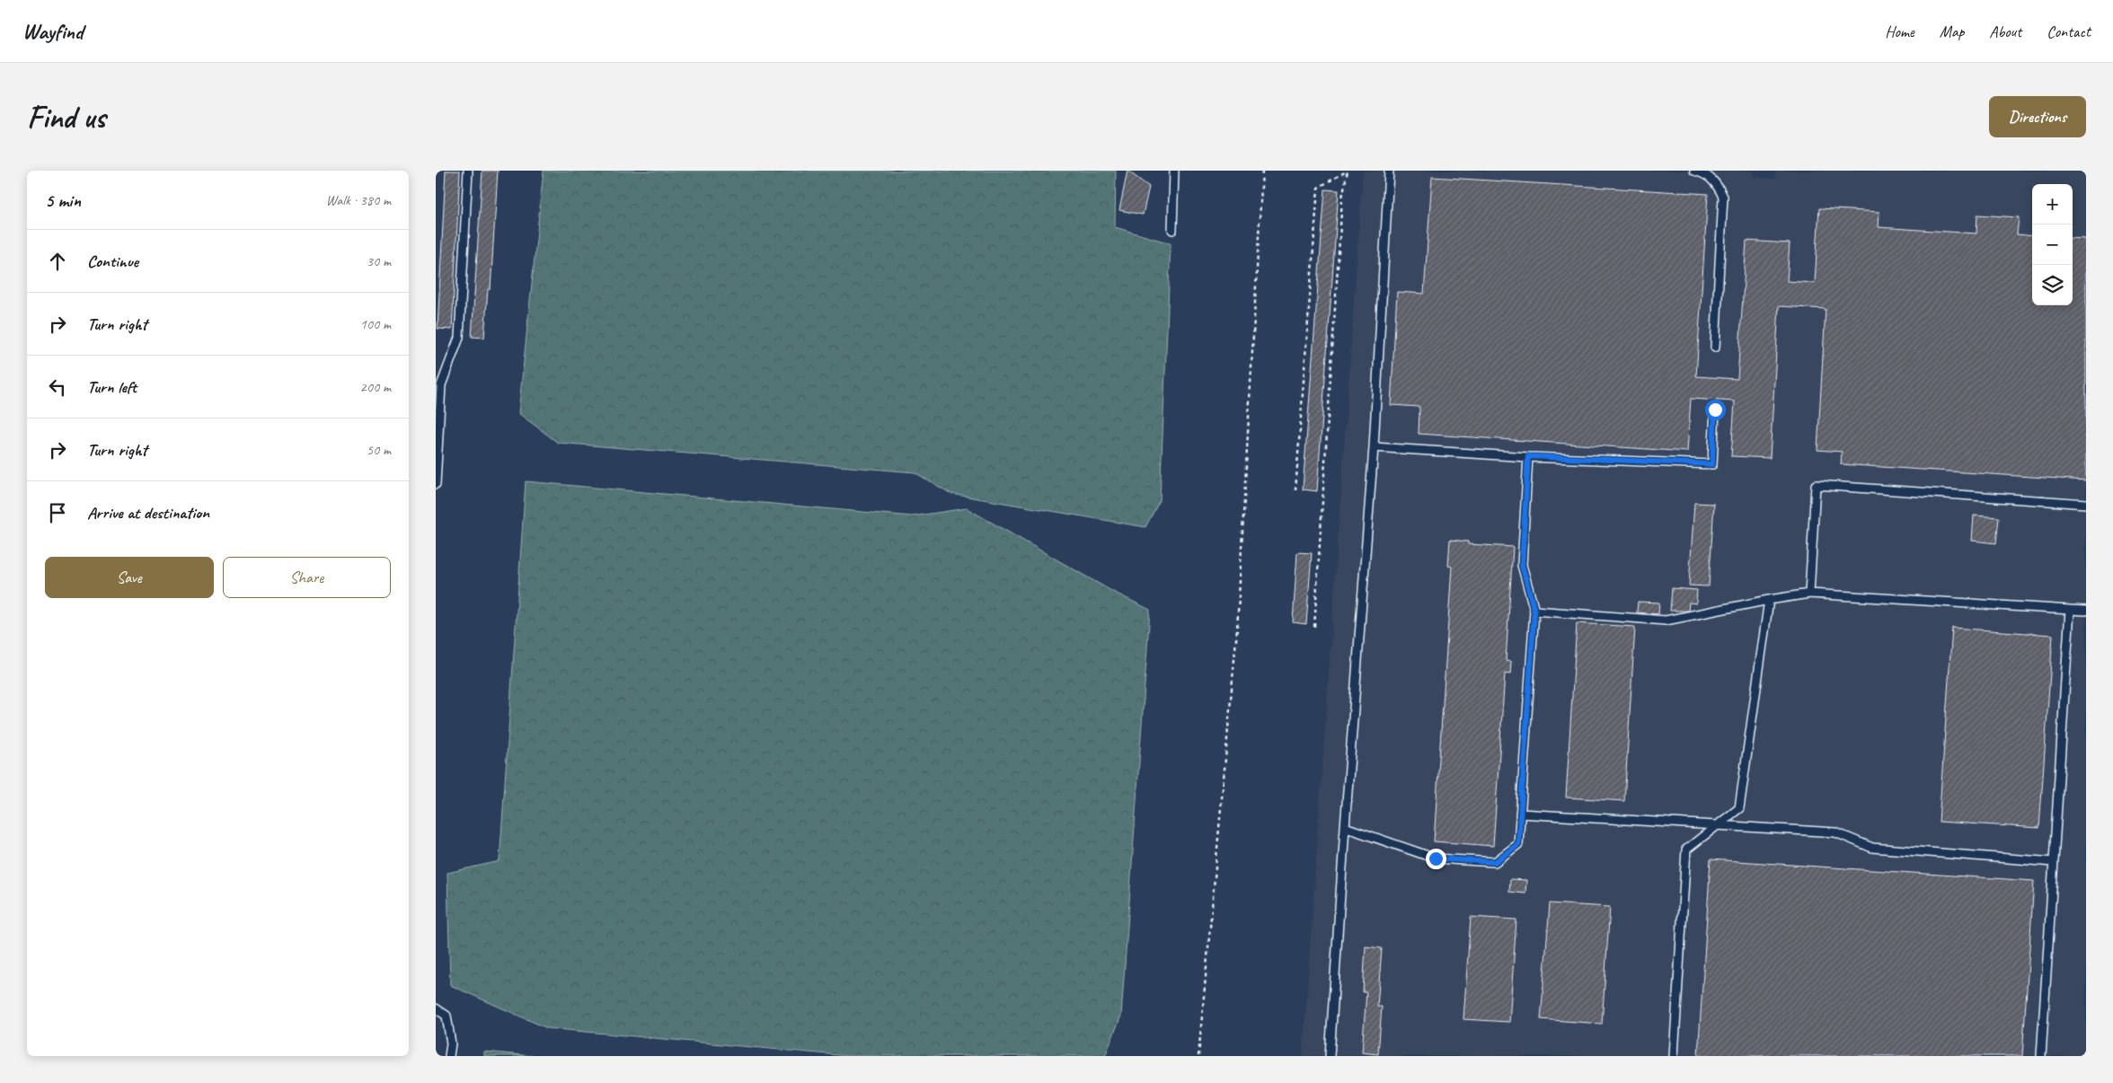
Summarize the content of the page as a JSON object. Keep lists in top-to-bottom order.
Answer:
{
  "page": {
    "header": "Wayfind",
    "nav": [
      "Home",
      "Map",
      "About",
      "Contact"
    ],
    "buttons": [
      "Directions",
      ["Save", "Share"]
    ],
    "title": "Find us",
    "heading": ["5 min", "Walk · 380 m"],
    "map_buttons": ["+", "−"],
    "list": [
      ["Continue", "30 m"],
      ["Turn right", "100 m"],
      ["Turn left", "200 m"],
      ["Turn right", "50 m"],
      "Arrive at destination"
    ]
  }
}
